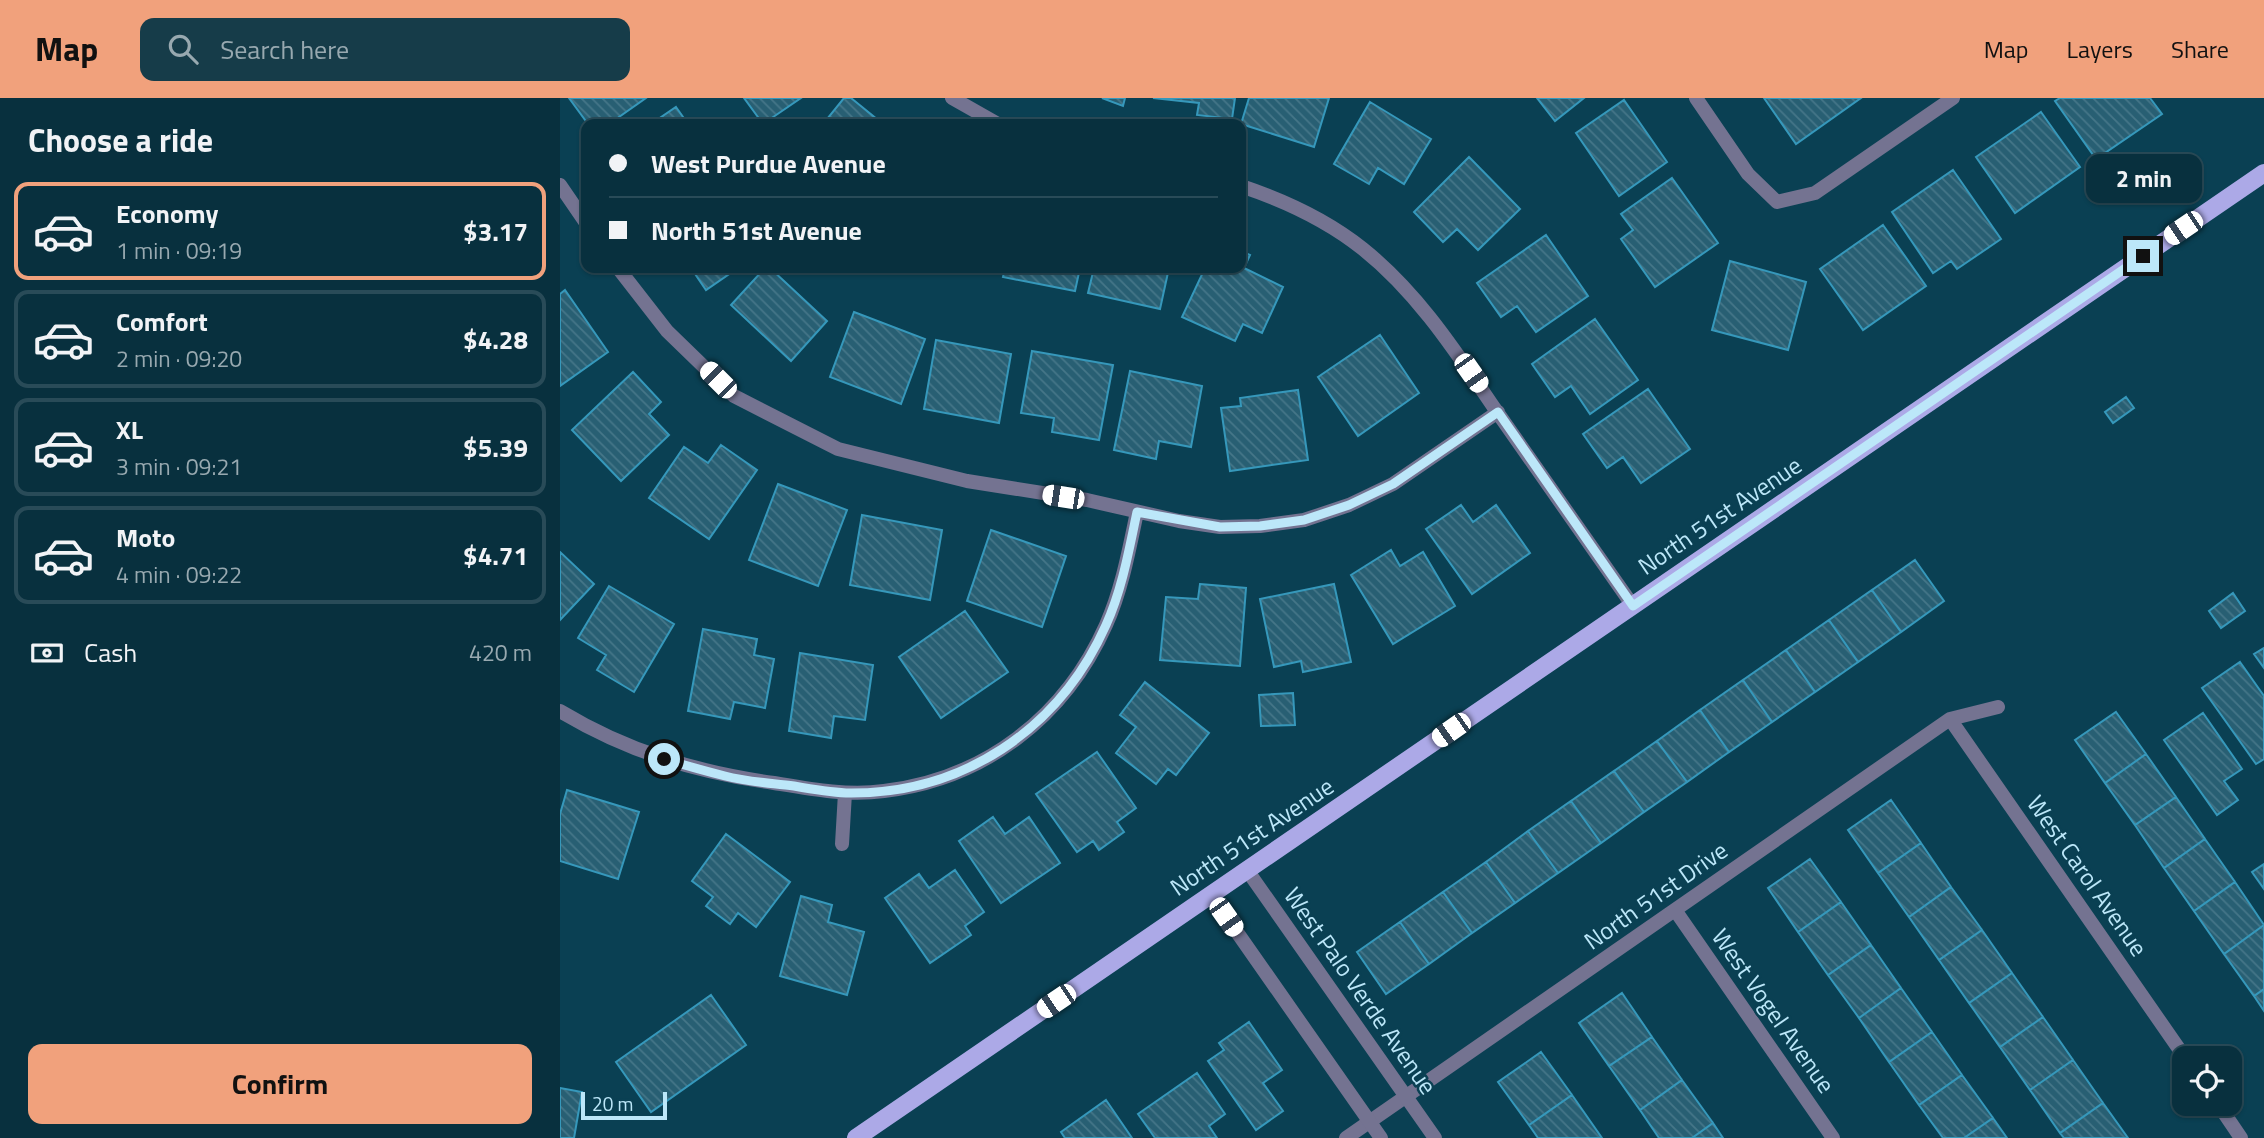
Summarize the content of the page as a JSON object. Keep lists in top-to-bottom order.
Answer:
{
  "streets": {
    "main road": ["North 51st Avenue"],
    "street": [
      "West Carol Avenue",
      "North 51st Drive",
      "West Palo Verde Avenue",
      "West Vogel Avenue"
    ]
  },
  "crossings": [
    ["North 51st Avenue", "West Palo Verde Avenue"],
    ["West Carol Avenue", "North 51st Drive"],
    ["North 51st Drive", "West Palo Verde Avenue"],
    ["North 51st Drive", "West Vogel Avenue"]
  ],
  "scale_bar": "20 m",
  "page": {
    "header": "Map",
    "search": "Search here",
    "nav": ["Map", "Layers", "Share"],
    "heading": "Choose a ride",
    "banner": ["West Purdue Avenue", "North 51st Avenue"],
    "bubble": "2 min",
    "list": [
      {
        "name": "Economy",
        "note": "1 min · 09:19",
        "value": "$3.17"
      },
      {
        "name": "Comfort",
        "note": "2 min · 09:20",
        "value": "$4.28"
      },
      {
        "name": "XL",
        "note": "3 min · 09:21",
        "value": "$5.39"
      },
      {
        "name": "Moto",
        "note": "4 min · 09:22",
        "value": "$4.71"
      }
    ],
    "pay": ["Cash", "420 m"],
    "buttons": "Confirm",
    "scale": "20 m"
  }
}
